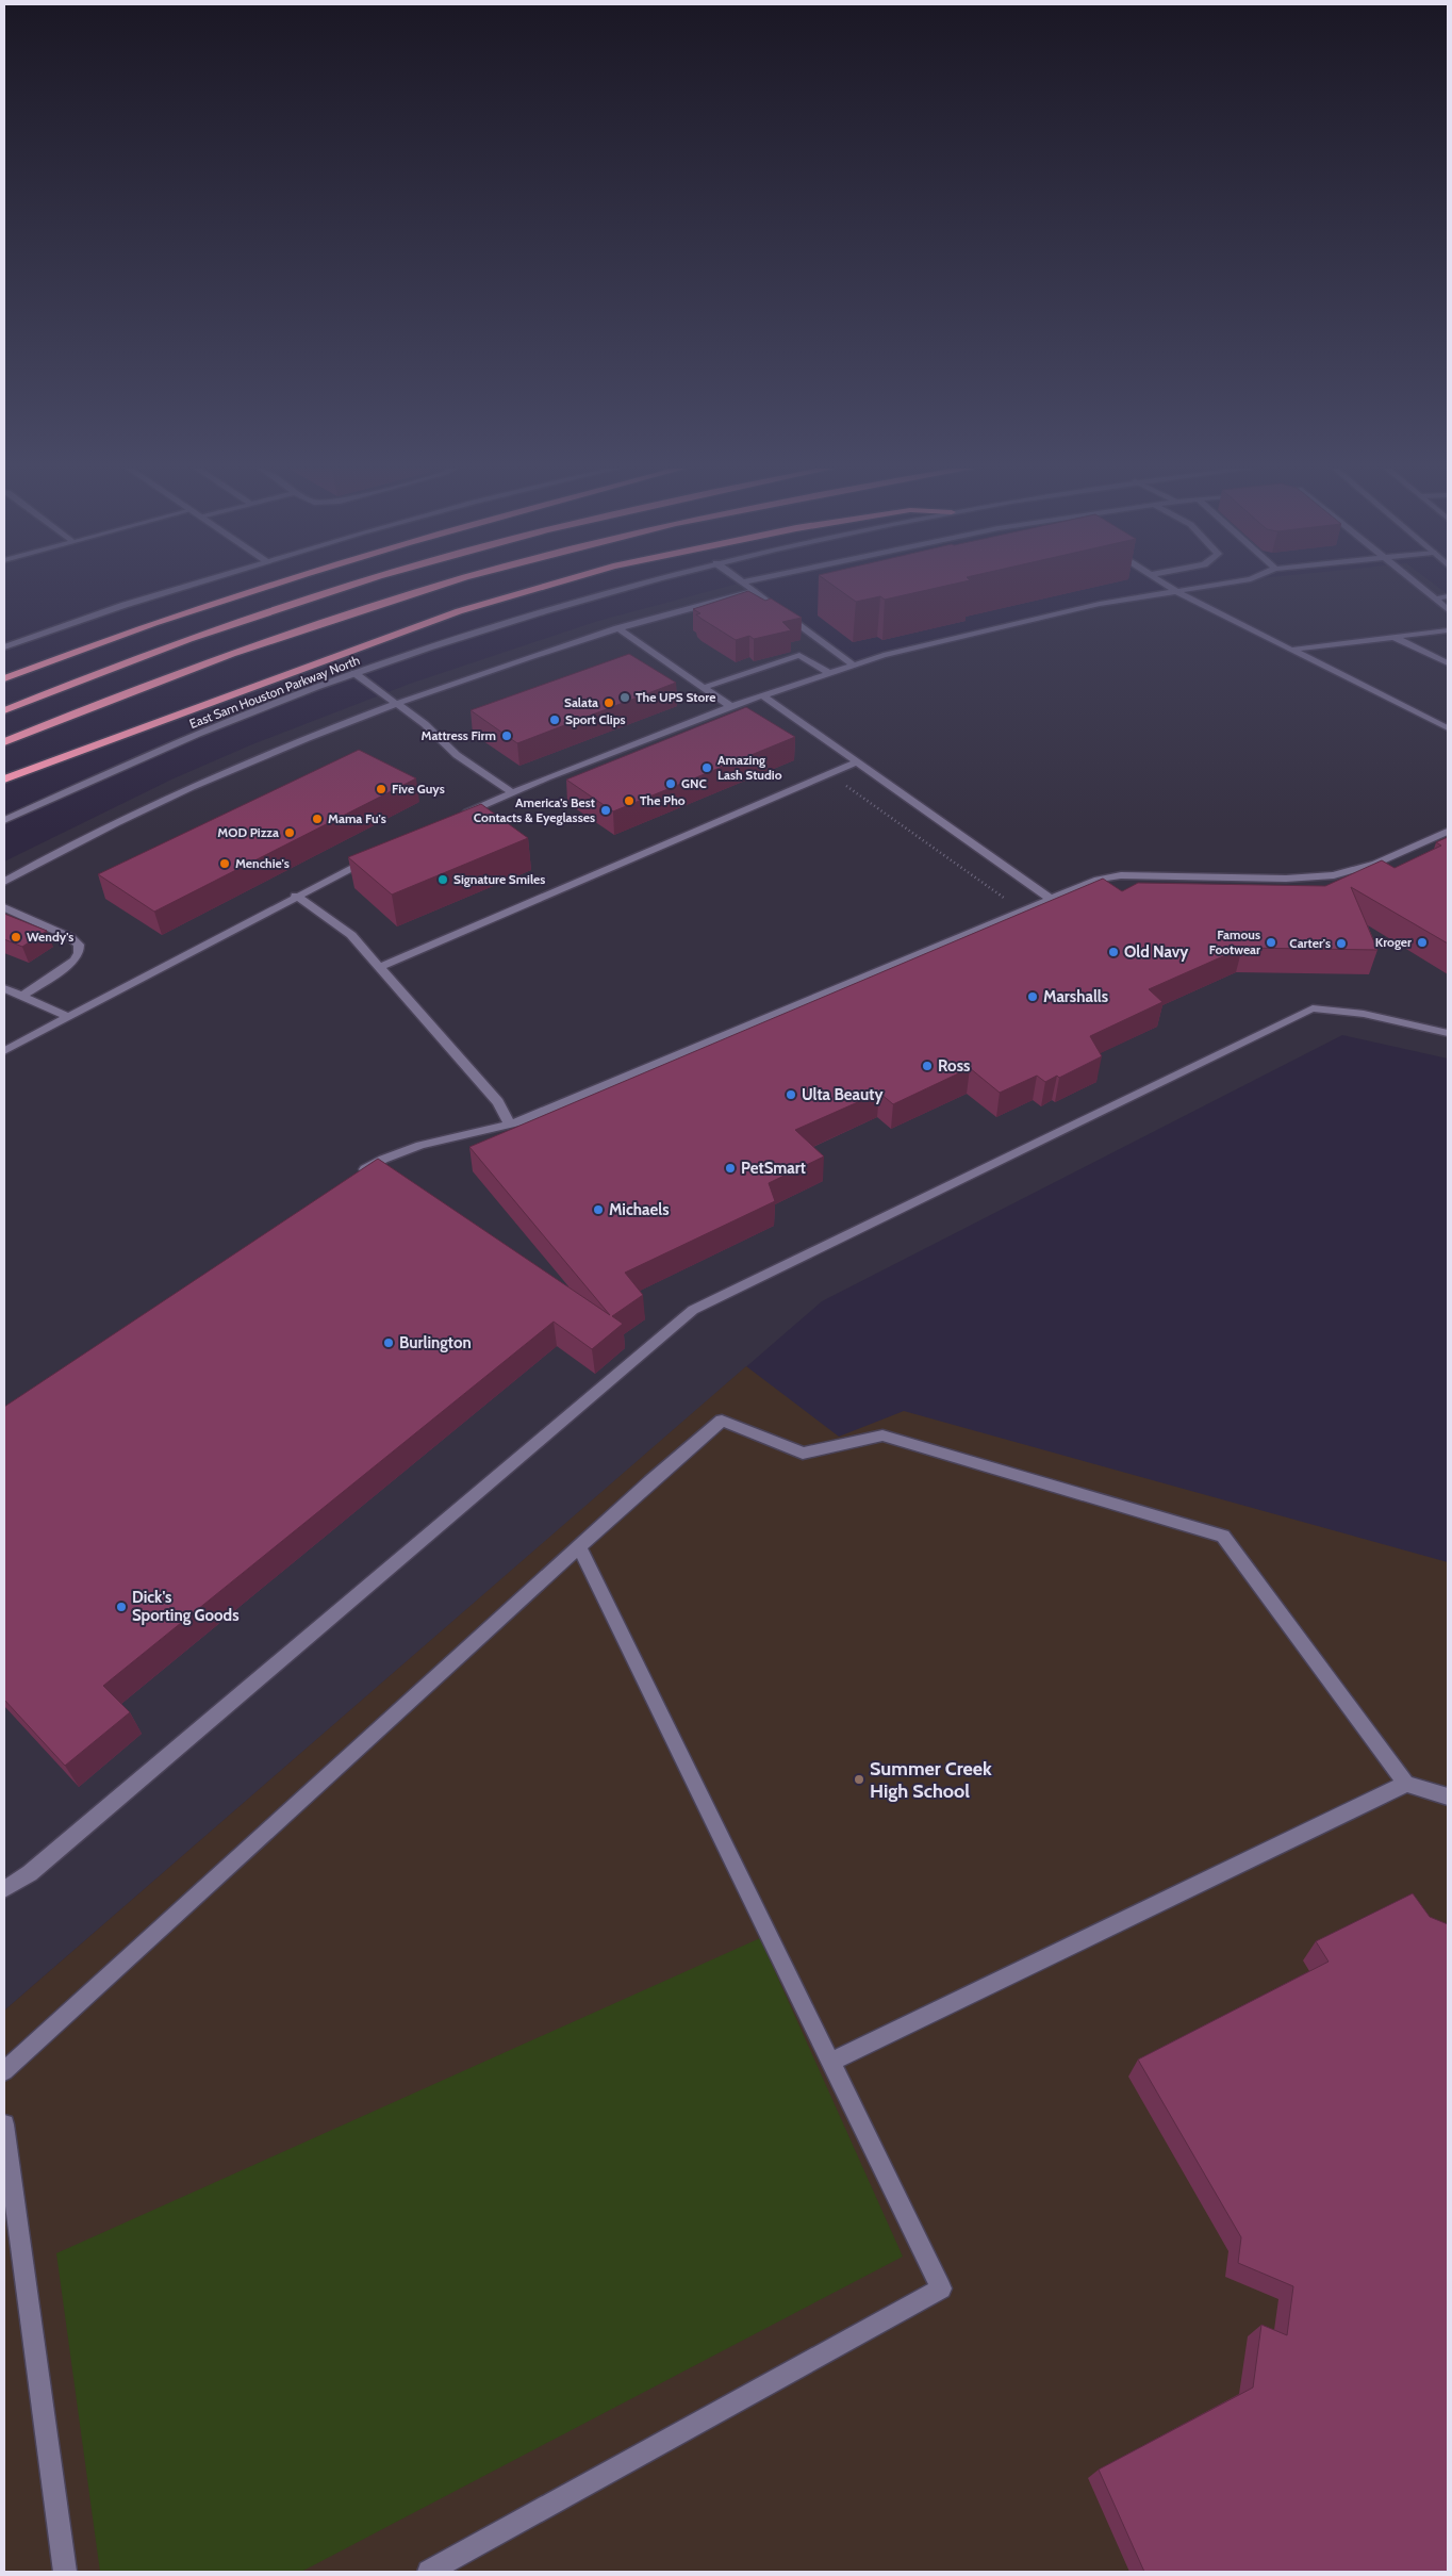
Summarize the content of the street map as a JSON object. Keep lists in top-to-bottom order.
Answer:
{
  "streets": {
    "main road": ["East Sam Houston Parkway North"]
  },
  "places": [
    "The UPS Store",
    "Salata",
    "Sport Clips",
    "Mattress Firm",
    "Amazing Lash Studio",
    "GNC",
    "Five Guys",
    "The Pho",
    "America's Best Contacts & Eyeglasses",
    "Mama Fu's",
    "MOD Pizza",
    "Menchie's",
    "Signature Smiles",
    "Wendy's",
    "Famous Footwear",
    "Kroger",
    "Carter's",
    "Old Navy",
    "Marshalls",
    "Ross",
    "Ulta Beauty",
    "PetSmart",
    "Michaels",
    "Burlington",
    "Dick's Sporting Goods",
    "Summer Creek High School"
  ]
}
